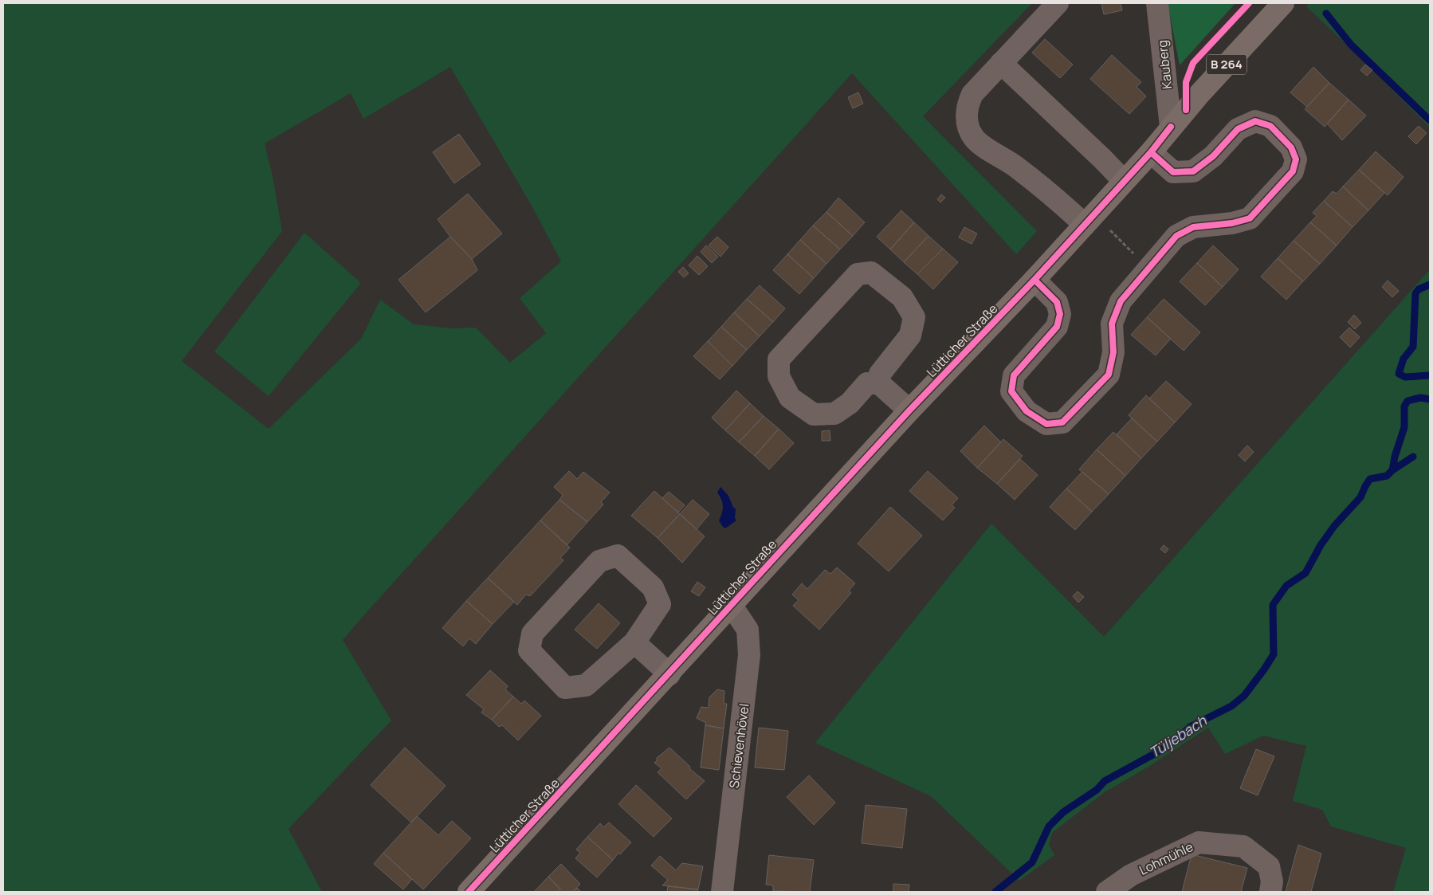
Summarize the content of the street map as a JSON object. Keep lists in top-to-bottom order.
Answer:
{
  "streets": {
    "main road": ["B 264", "Lütticher Straße"],
    "street": ["Kauberg", "Schievenhövel", "Lohmühle"]
  },
  "crossings": [
    ["Kauberg", "Lütticher Straße"],
    ["Lütticher Straße", "Schievenhövel"]
  ],
  "water": ["Tüljebach"]
}
